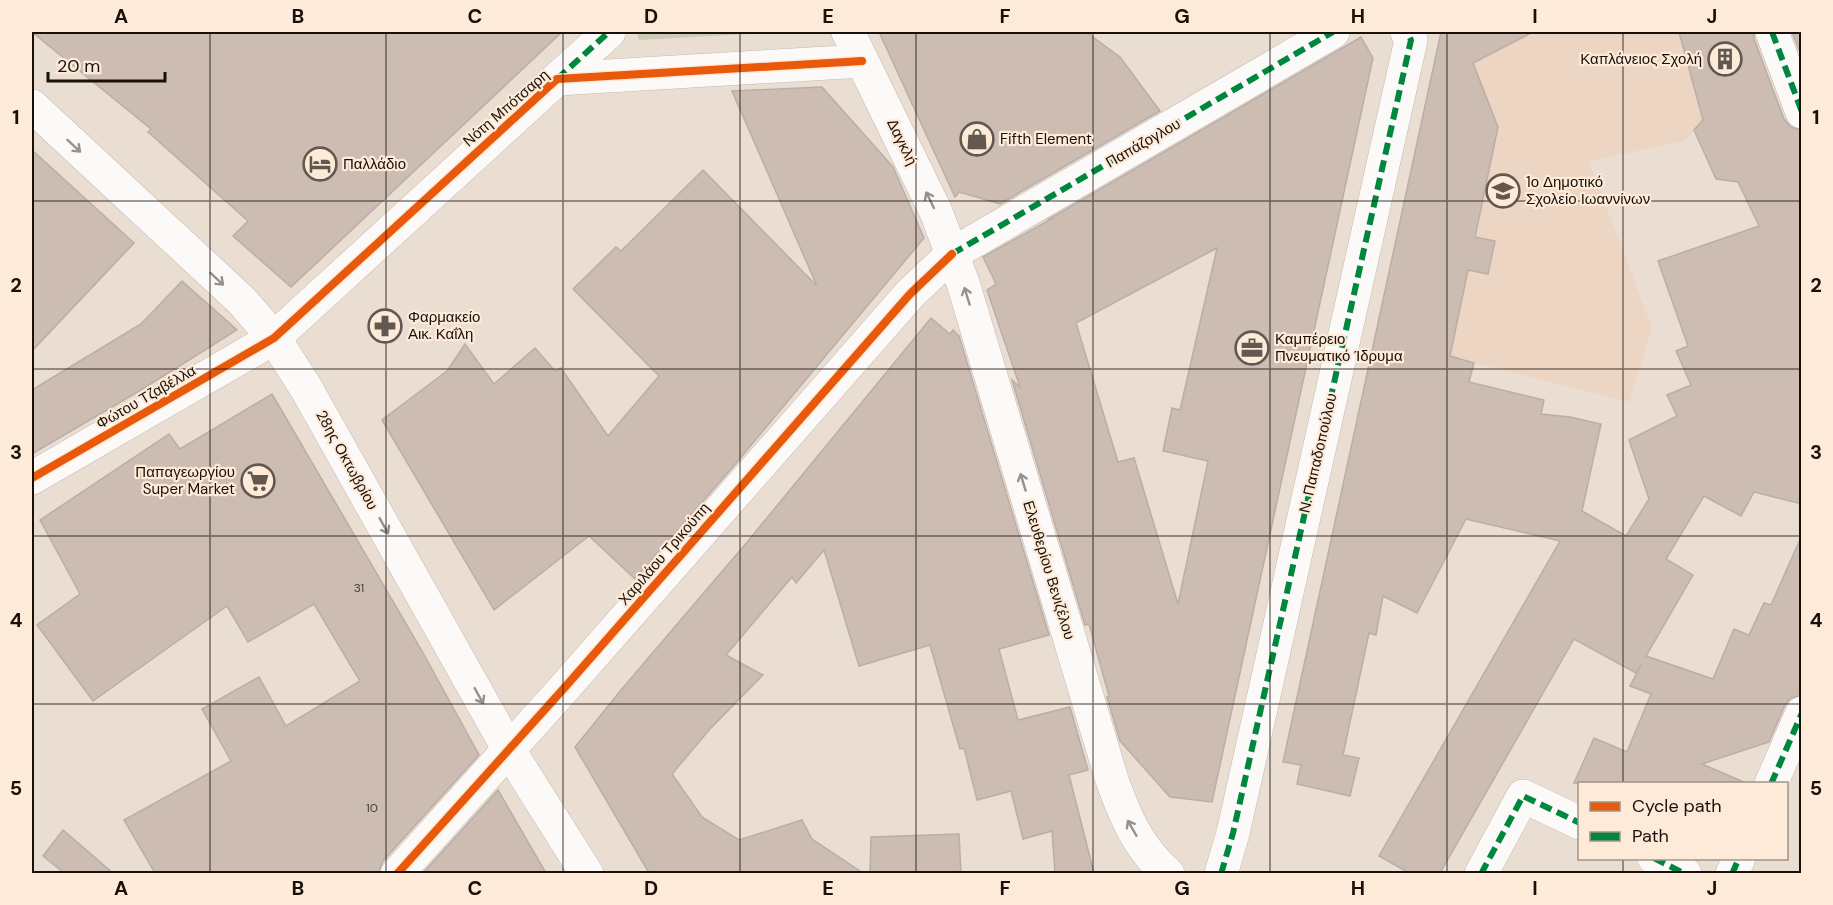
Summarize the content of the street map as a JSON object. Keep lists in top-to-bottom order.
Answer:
{
  "streets": {
    "street": [
      "Νότη Μπότσαρη",
      "Δαγκλή",
      "Παπάζογλου",
      "Φώτου Τζαβέλλα",
      "Ν. Παπαδοπούλου",
      "28ης Οκτωβρίου",
      "Χαριλάου Τρικούπη",
      "Ελευθερίου Βενιζέλου"
    ]
  },
  "crossings": [
    ["Νότη Μπότσαρη", "Δαγκλή"],
    ["Νότη Μπότσαρη", "Φώτου Τζαβέλλα"],
    ["Νότη Μπότσαρη", "28ης Οκτωβρίου"],
    ["Δαγκλή", "Παπάζογλου"],
    ["Δαγκλή", "Χαριλάου Τρικούπη"],
    ["Δαγκλή", "Ελευθερίου Βενιζέλου"],
    ["Παπάζογλου", "Χαριλάου Τρικούπη"],
    ["Παπάζογλου", "Ελευθερίου Βενιζέλου"],
    ["Φώτου Τζαβέλλα", "28ης Οκτωβρίου"],
    ["28ης Οκτωβρίου", "Χαριλάου Τρικούπη"],
    ["Χαριλάου Τρικούπη", "Ελευθερίου Βενιζέλου"]
  ],
  "one_way": ["Δαγκλή", "28ης Οκτωβρίου", "Ελευθερίου Βενιζέλου"],
  "places": {
    "building": ["Καπλάνειος Σχολή"],
    "shop": ["Fifth Element"],
    "hotel": ["Παλλάδιο"],
    "school or university": ["1ο Δημοτικό Σχολείο Ιωαννίνων"],
    "pharmacy": ["Φαρμακείο Αικ. Καΐλη"],
    "office": ["Καμπέρειο Πνευματικό Ίδρυμα"],
    "supermarket": ["Παπαγεωργίου Super Market"]
  },
  "house_numbers": ["31", "10"],
  "legend": ["Cycle path", "Path"],
  "scale_bar": "20 m",
  "grid": {
    "columns": [
      "A",
      "B",
      "C",
      "D",
      "E",
      "F",
      "G",
      "H",
      "I",
      "J"
    ],
    "rows": [
      "1",
      "2",
      "3",
      "4",
      "5"
    ]
  }
}
